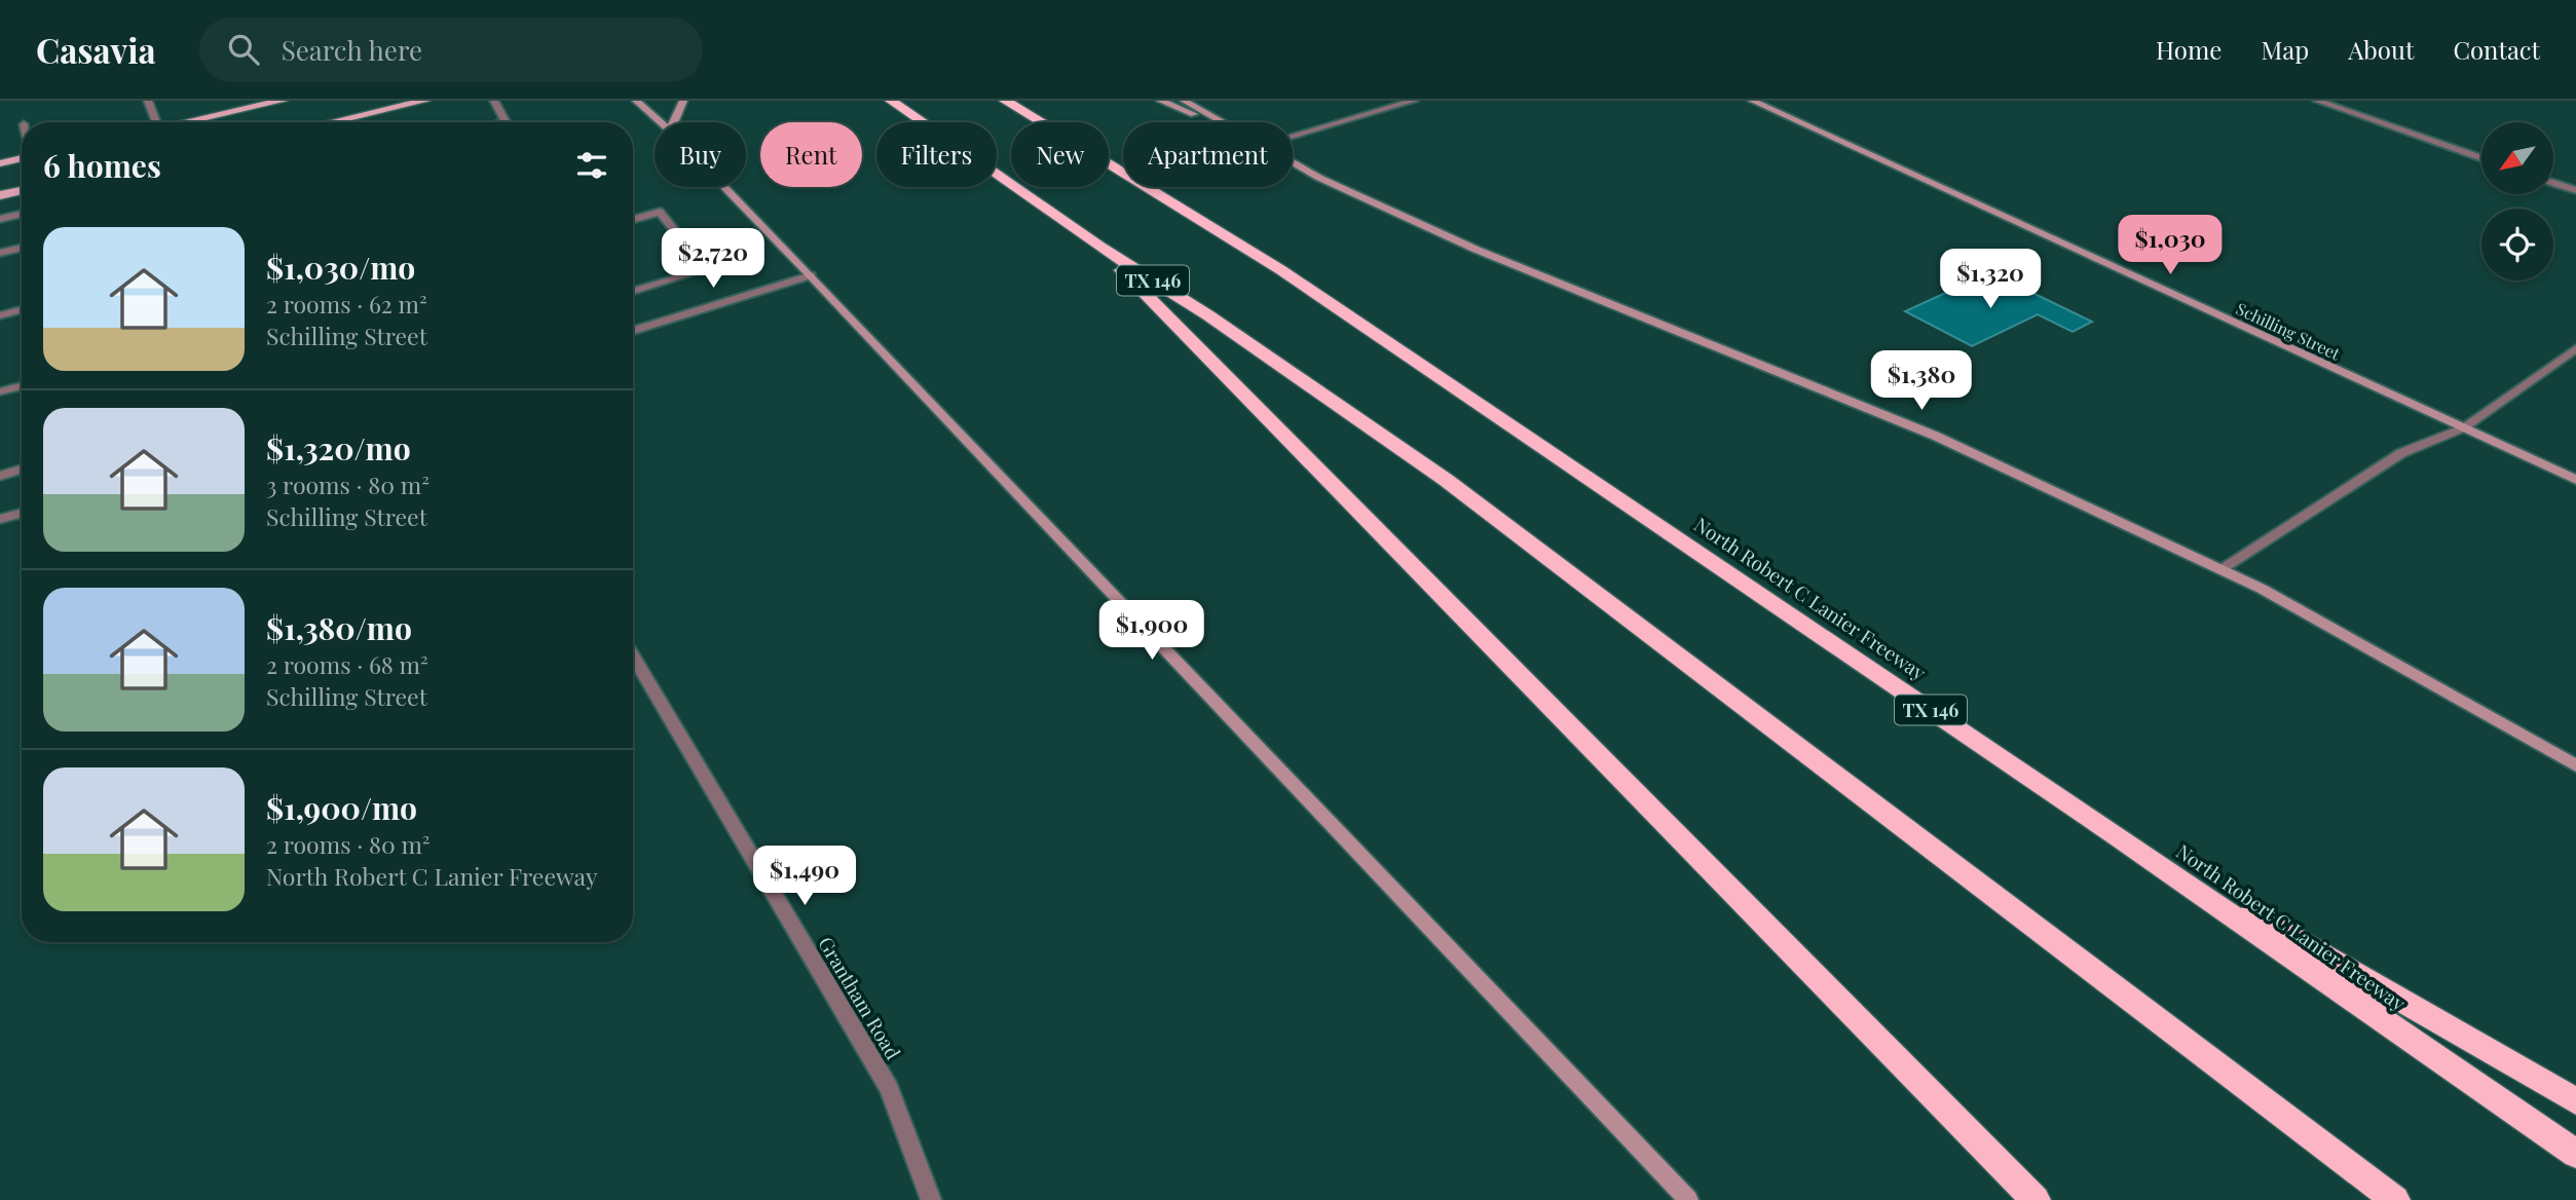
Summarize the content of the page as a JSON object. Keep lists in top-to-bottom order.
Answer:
{
  "streets": {
    "highway": ["TX 146", "North Robert C Lanier Freeway"],
    "main road": ["Schilling Street"],
    "street": ["Grantham Road"]
  },
  "north": "bottom left",
  "page": {
    "header": "Casavia",
    "search": "Search here",
    "nav": [
      "Home",
      "Map",
      "About",
      "Contact"
    ],
    "chip": [
      "Buy",
      "Rent",
      "Filters",
      "New",
      "Apartment"
    ],
    "heading": "6 homes",
    "list": [
      {
        "name": "$1,030/mo",
        "note": "2 rooms · 62 m² · Schilling Street"
      },
      {
        "name": "$1,320/mo",
        "note": "3 rooms · 80 m² · Schilling Street"
      },
      {
        "name": "$1,380/mo",
        "note": "2 rooms · 68 m² · Schilling Street"
      },
      {
        "name": "$1,900/mo",
        "note": "2 rooms · 80 m² · North Robert C Lanier Freeway"
      }
    ],
    "price": [
      "$1,030",
      "$2,720",
      "$1,320",
      "$1,380",
      "$1,900",
      "$1,490"
    ]
  }
}
